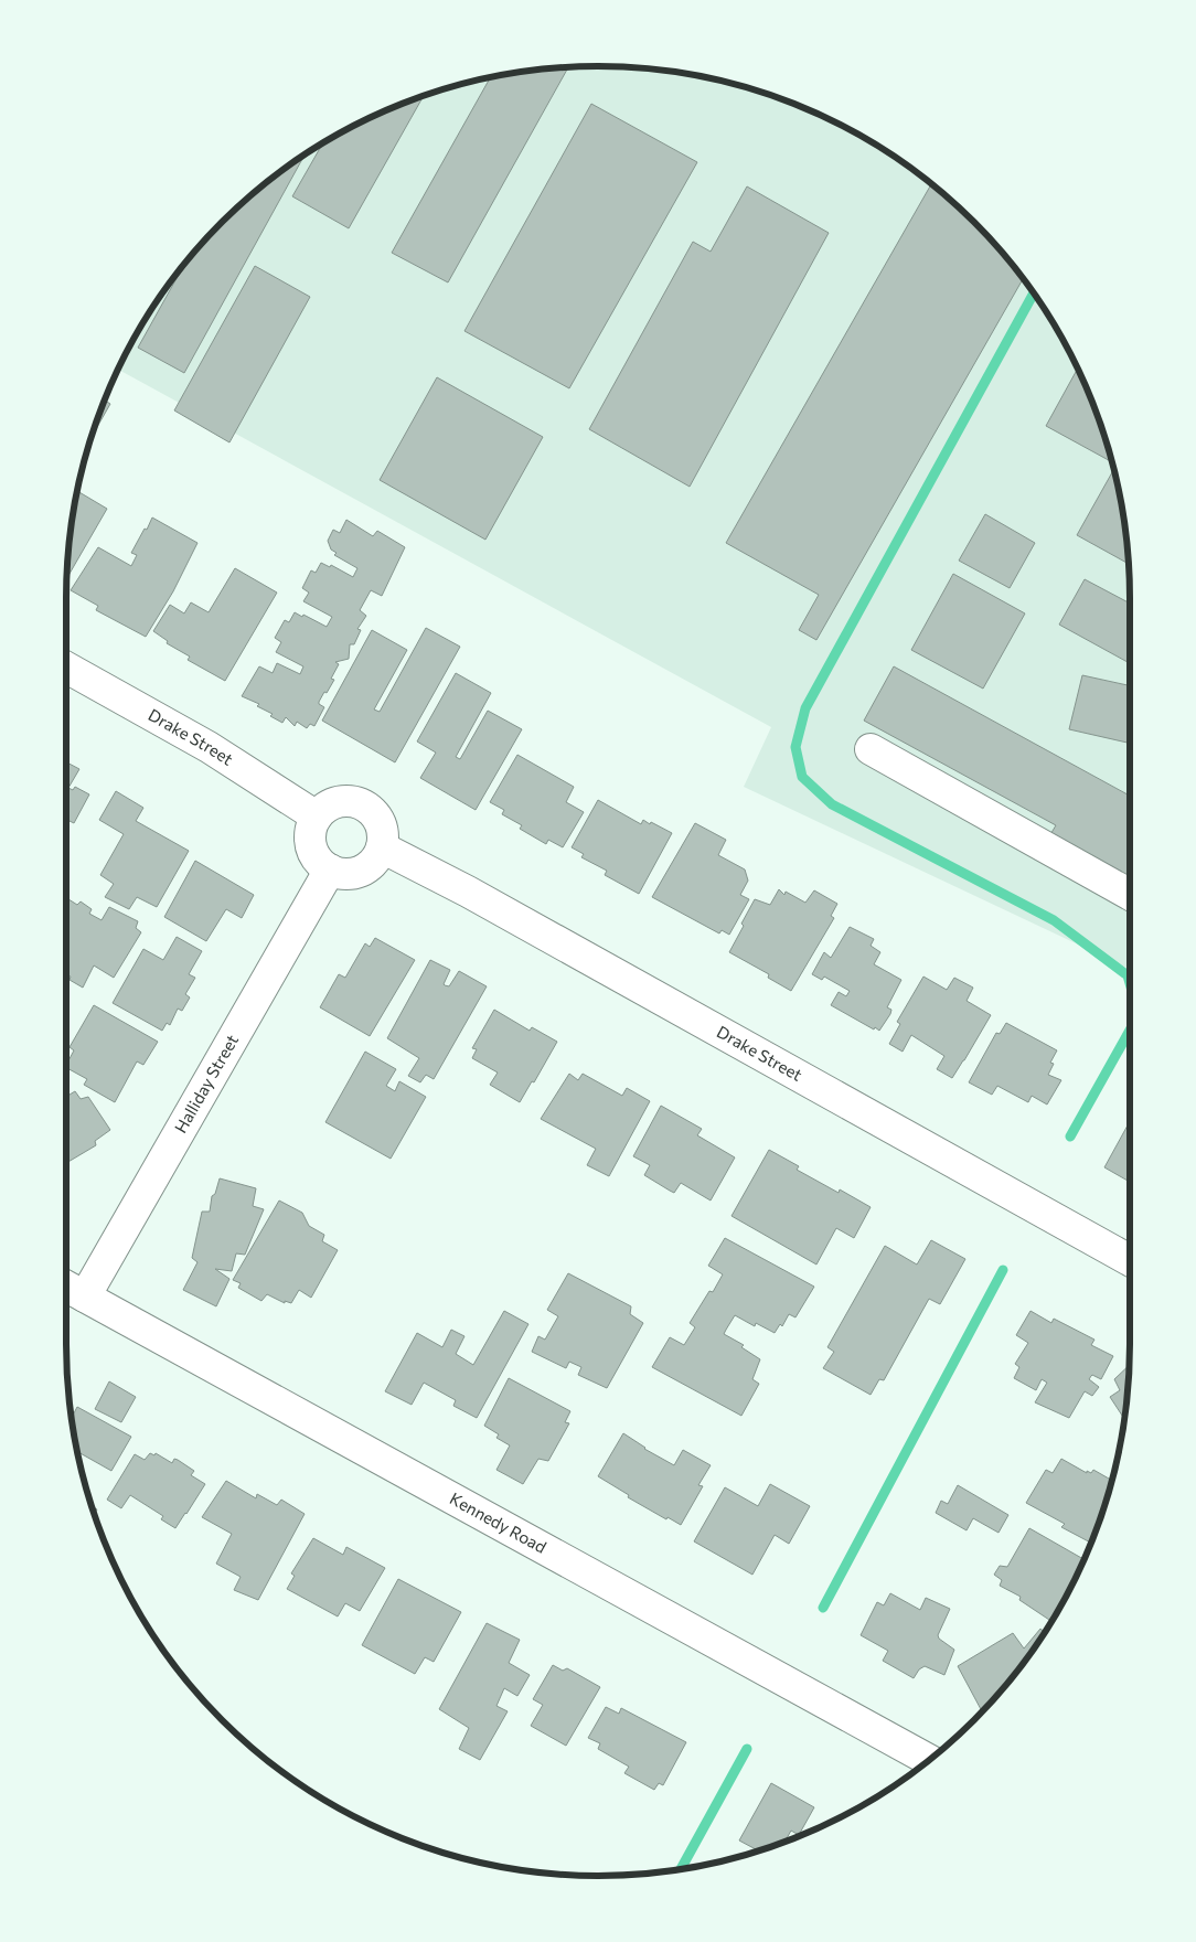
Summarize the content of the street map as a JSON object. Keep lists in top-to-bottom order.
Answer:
{
  "streets": {
    "street": ["Drake Street", "Halliday Street", "Kennedy Road"]
  },
  "crossings": [
    ["Drake Street", "Halliday Street"],
    ["Halliday Street", "Kennedy Road"]
  ]
}
